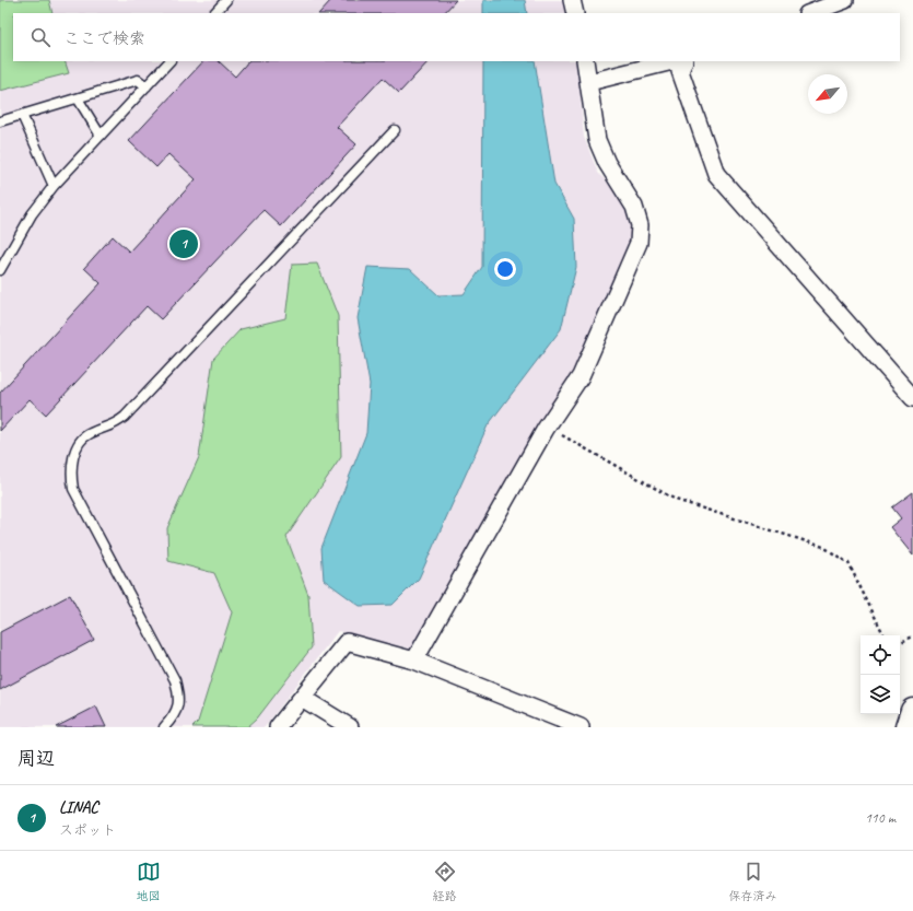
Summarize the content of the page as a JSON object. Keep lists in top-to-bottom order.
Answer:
{
  "north": "bottom left",
  "page": {
    "search": "ここで検索",
    "pins": "1",
    "heading": "周辺",
    "list": [
      {
        "mark": "1",
        "name": "LINAC",
        "note": "スポット",
        "value": "110 m"
      }
    ],
    "nav": ["地図", "経路", "保存済み"]
  }
}
